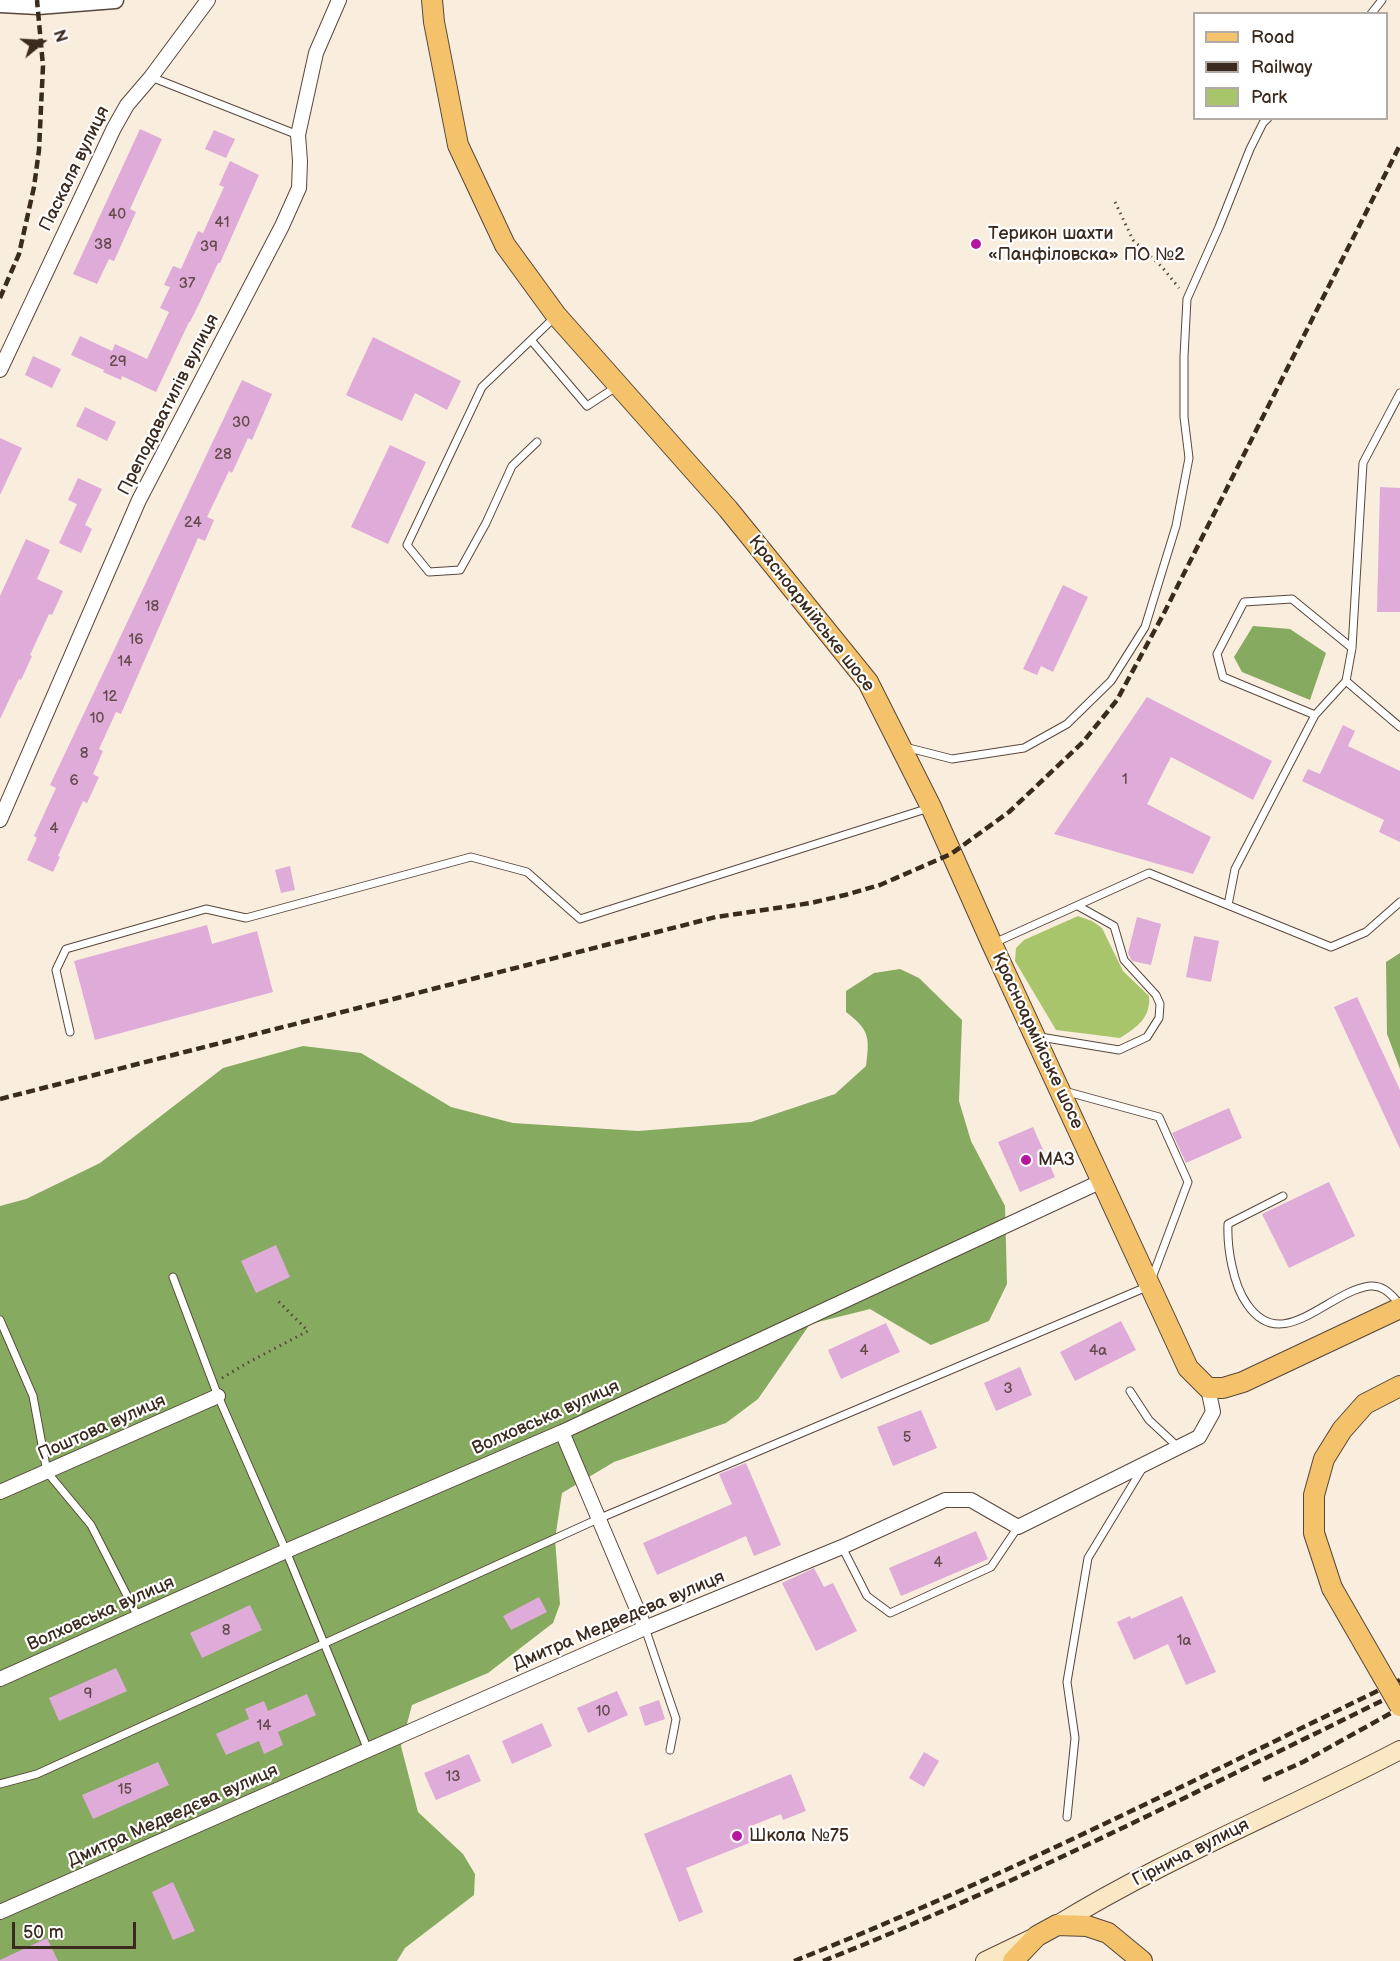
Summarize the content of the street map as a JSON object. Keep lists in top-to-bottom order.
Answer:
{
  "streets": {
    "main road": ["Красноармійське шосе", "Гірнича вулиця"],
    "street": [
      "Паскаля вулиця",
      "Преподаватилів вулиця",
      "Волховська вулиця",
      "Поштова вулиця",
      "Дмитра Медведєва вулиця"
    ]
  },
  "crossings": [
    ["Красноармійське шосе", "Волховська вулиця"]
  ],
  "places": ["Терикон шахти «Панфiловска» ПО №2", "МАЗ", "Школа №75"],
  "house_numbers": [
    "40",
    "41",
    "38",
    "39",
    "37",
    "29",
    "30",
    "28",
    "24",
    "18",
    "16",
    "14",
    "12",
    "10",
    "8",
    "1",
    "6",
    "4",
    "4",
    "4а",
    "3",
    "5",
    "4",
    "8",
    "1а",
    "9",
    "10",
    "14",
    "13",
    "15"
  ],
  "legend": ["Road", "Railway", "Park"],
  "scale_bar": "50 m",
  "north": "right"
}
